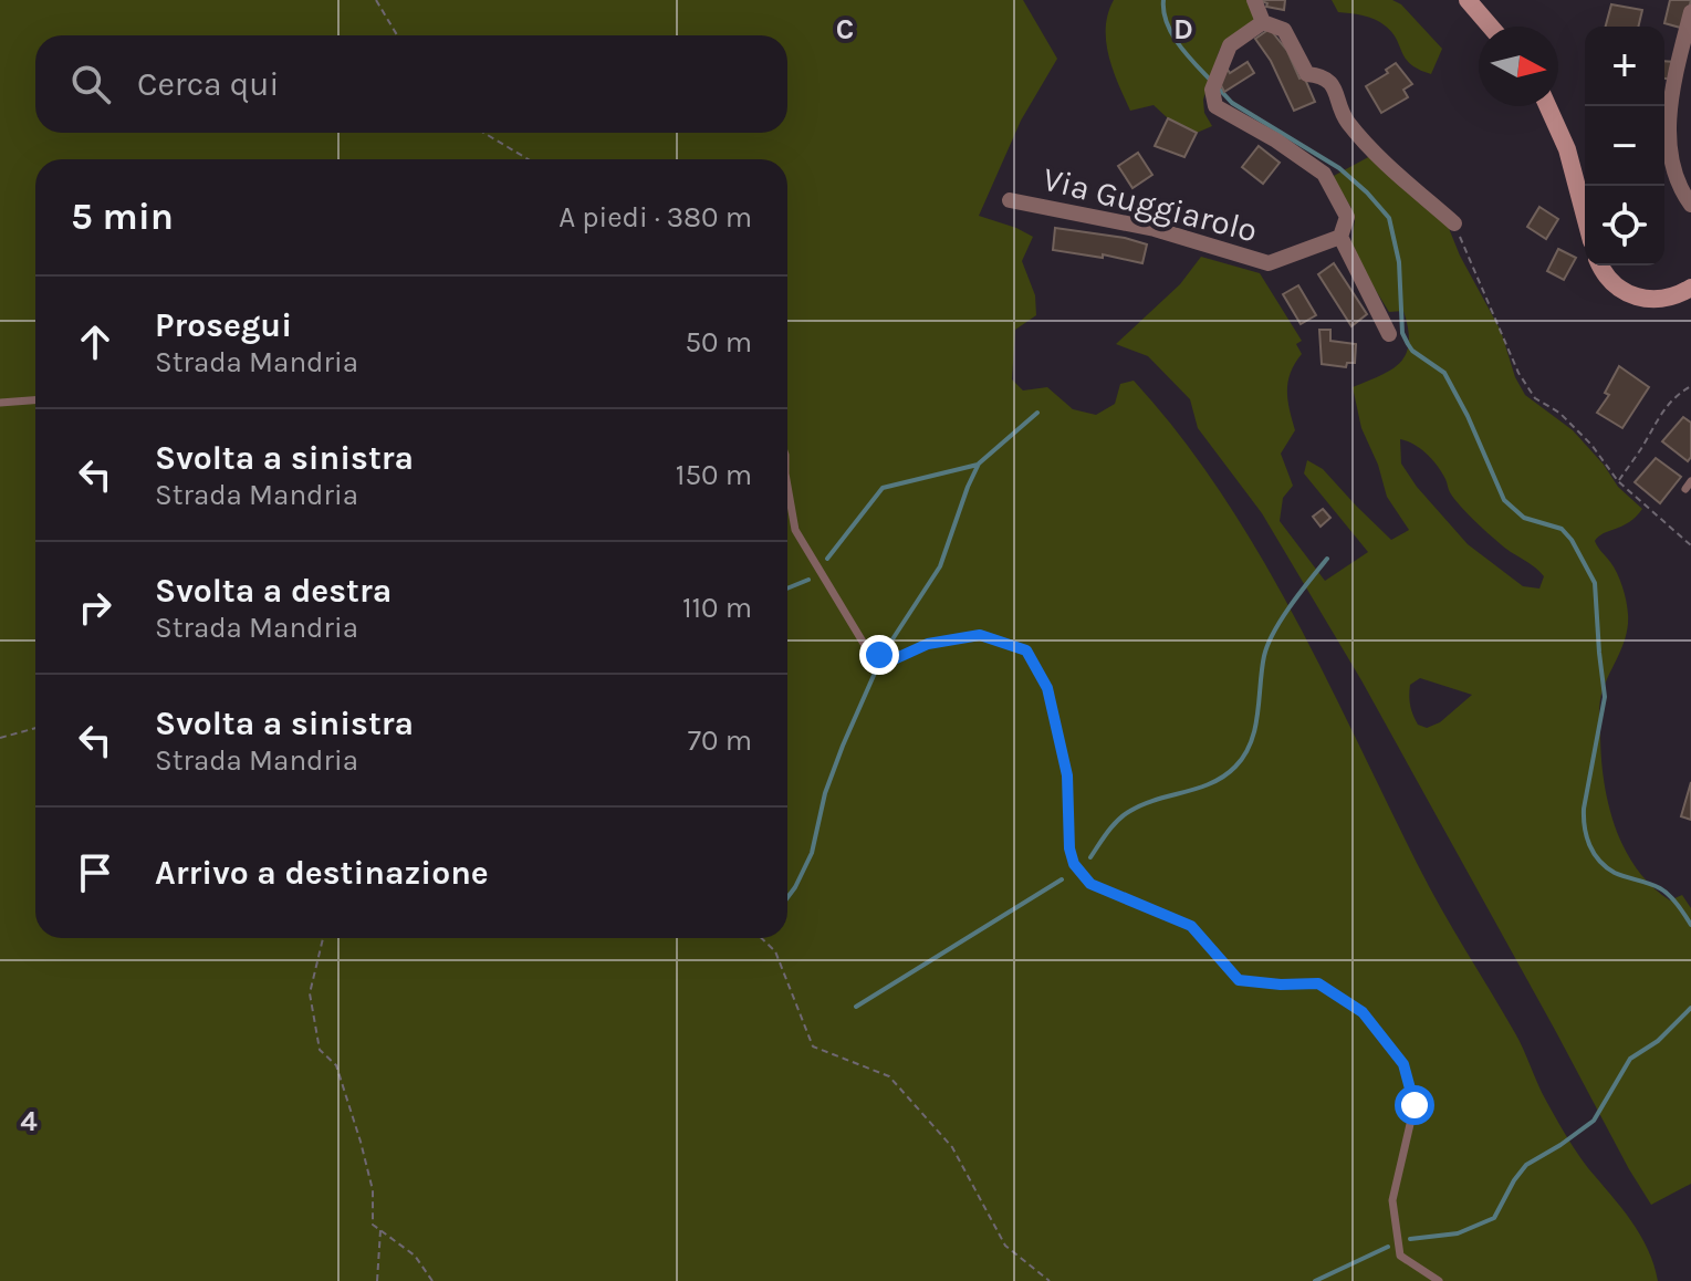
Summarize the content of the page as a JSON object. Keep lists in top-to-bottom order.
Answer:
{
  "streets": {
    "street": ["Via Guggiarolo"]
  },
  "north": "right",
  "page": {
    "map_buttons": ["+", "−"],
    "search": "Cerca qui",
    "heading": ["5 min", "A piedi · 380 m"],
    "list": [
      ["Prosegui", "Strada Mandria", "50 m"],
      ["Svolta a sinistra", "Strada Mandria", "150 m"],
      ["Svolta a destra", "Strada Mandria", "110 m"],
      ["Svolta a sinistra", "Strada Mandria", "70 m"],
      "Arrivo a destinazione"
    ]
  },
  "grid": {
    "columns": ["C", "D"],
    "rows": ["4"]
  }
}
